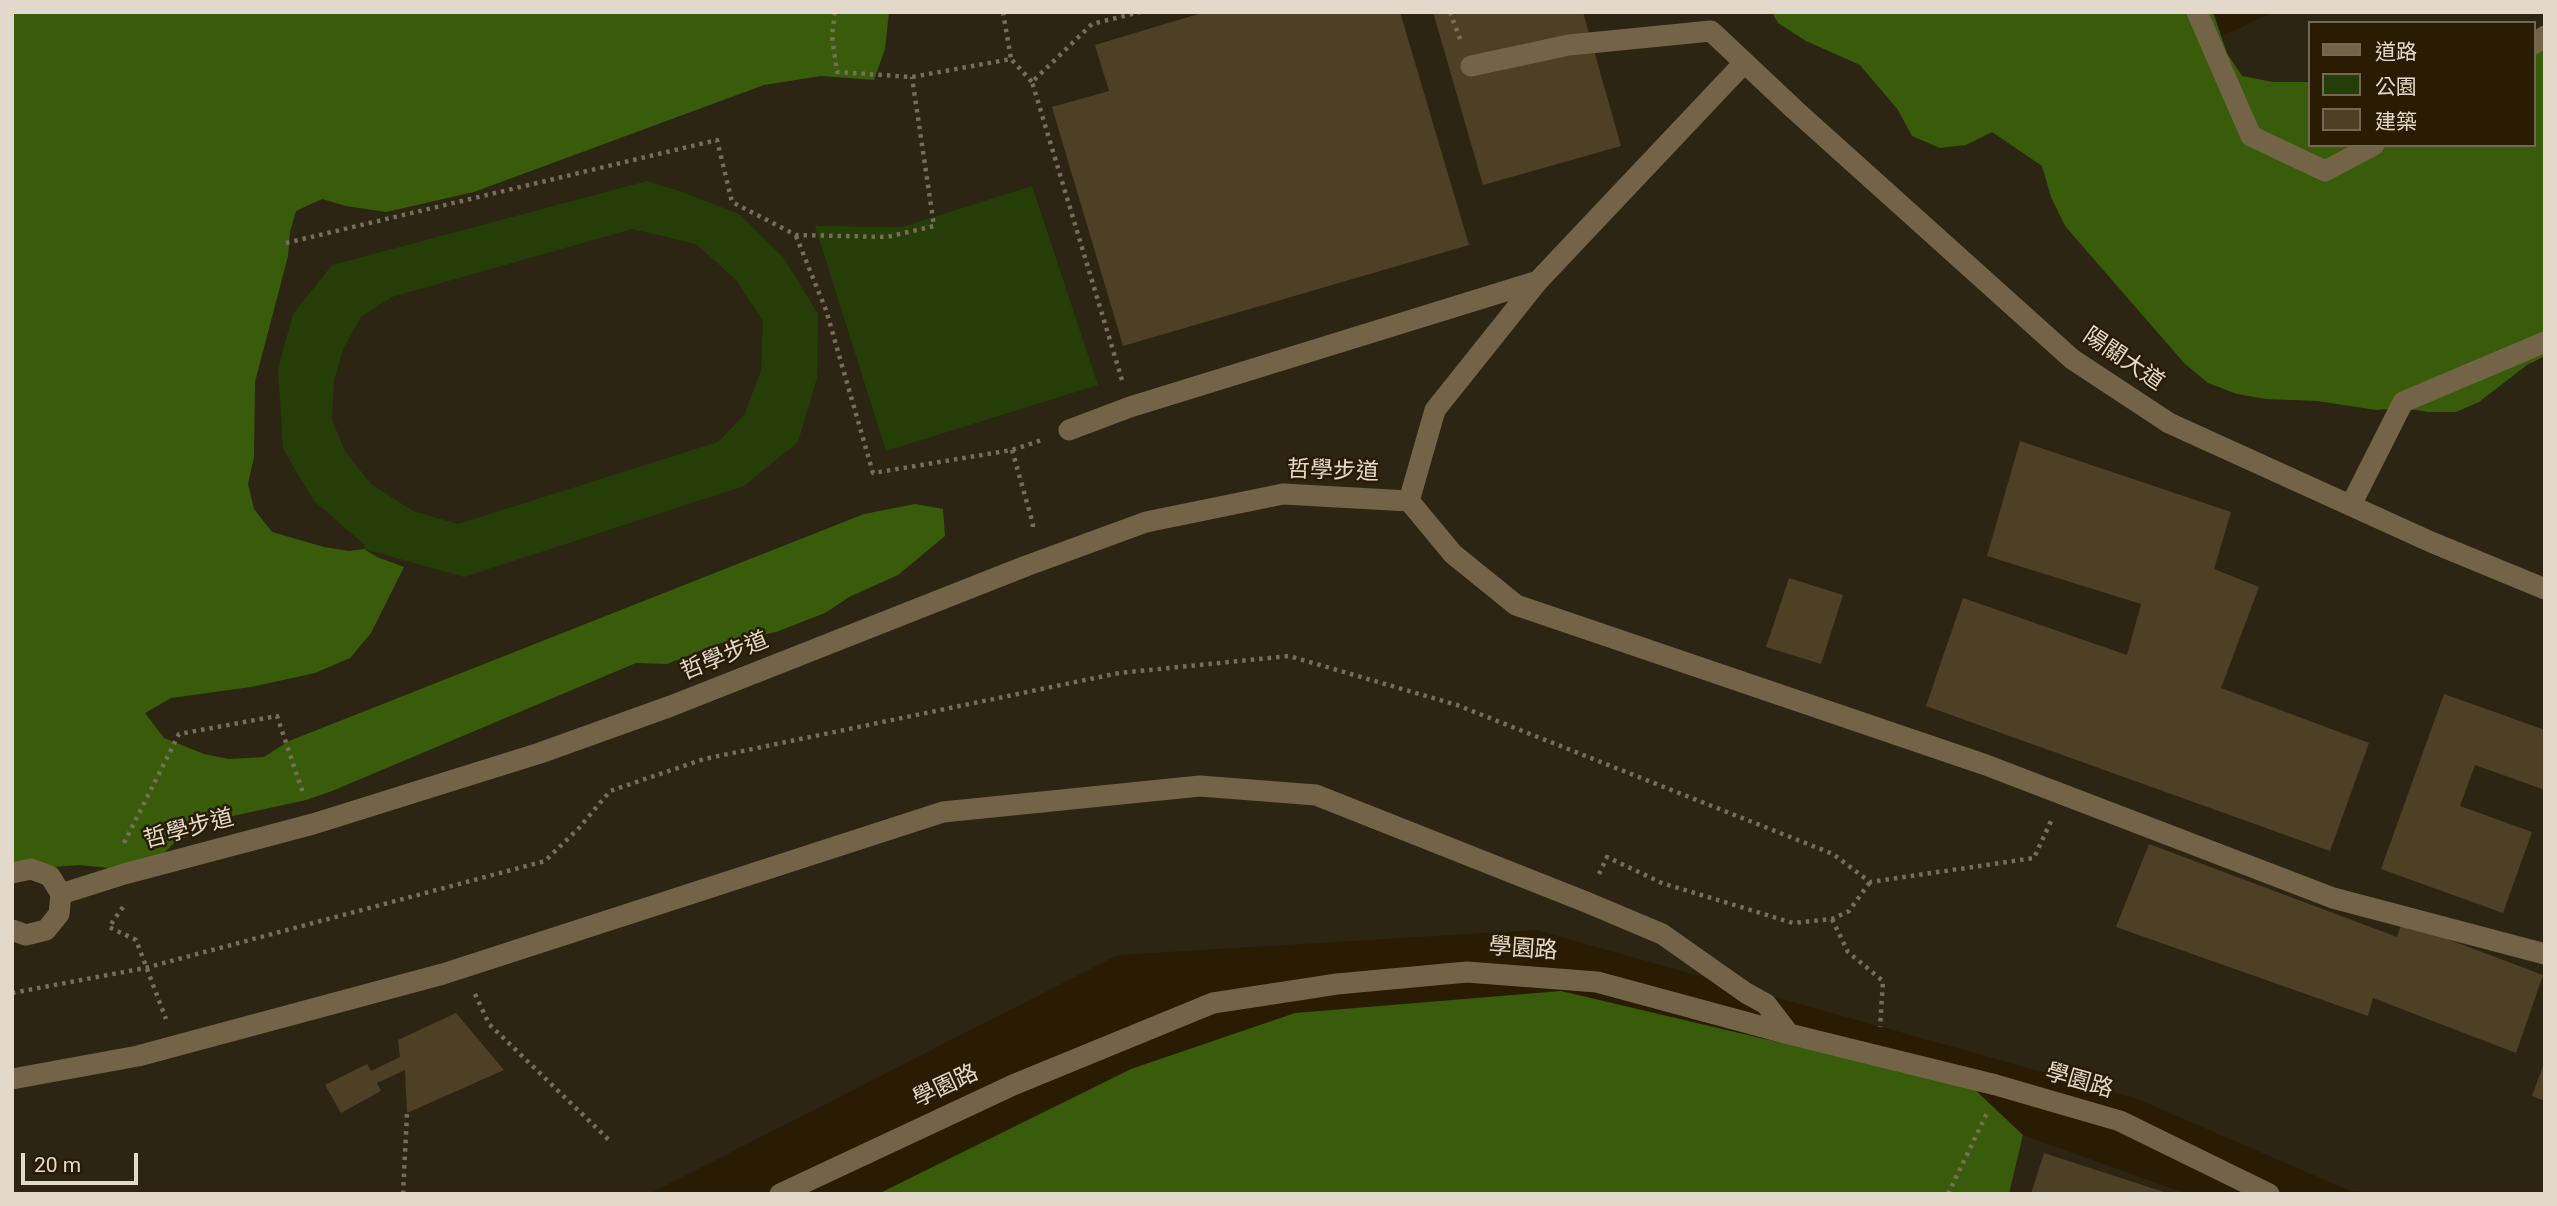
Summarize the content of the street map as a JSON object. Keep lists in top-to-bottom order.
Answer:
{
  "streets": {
    "street": ["陽關大道", "哲學步道", "學園路"]
  },
  "legend": ["道路", "公園", "建築"],
  "scale_bar": "20 m"
}
